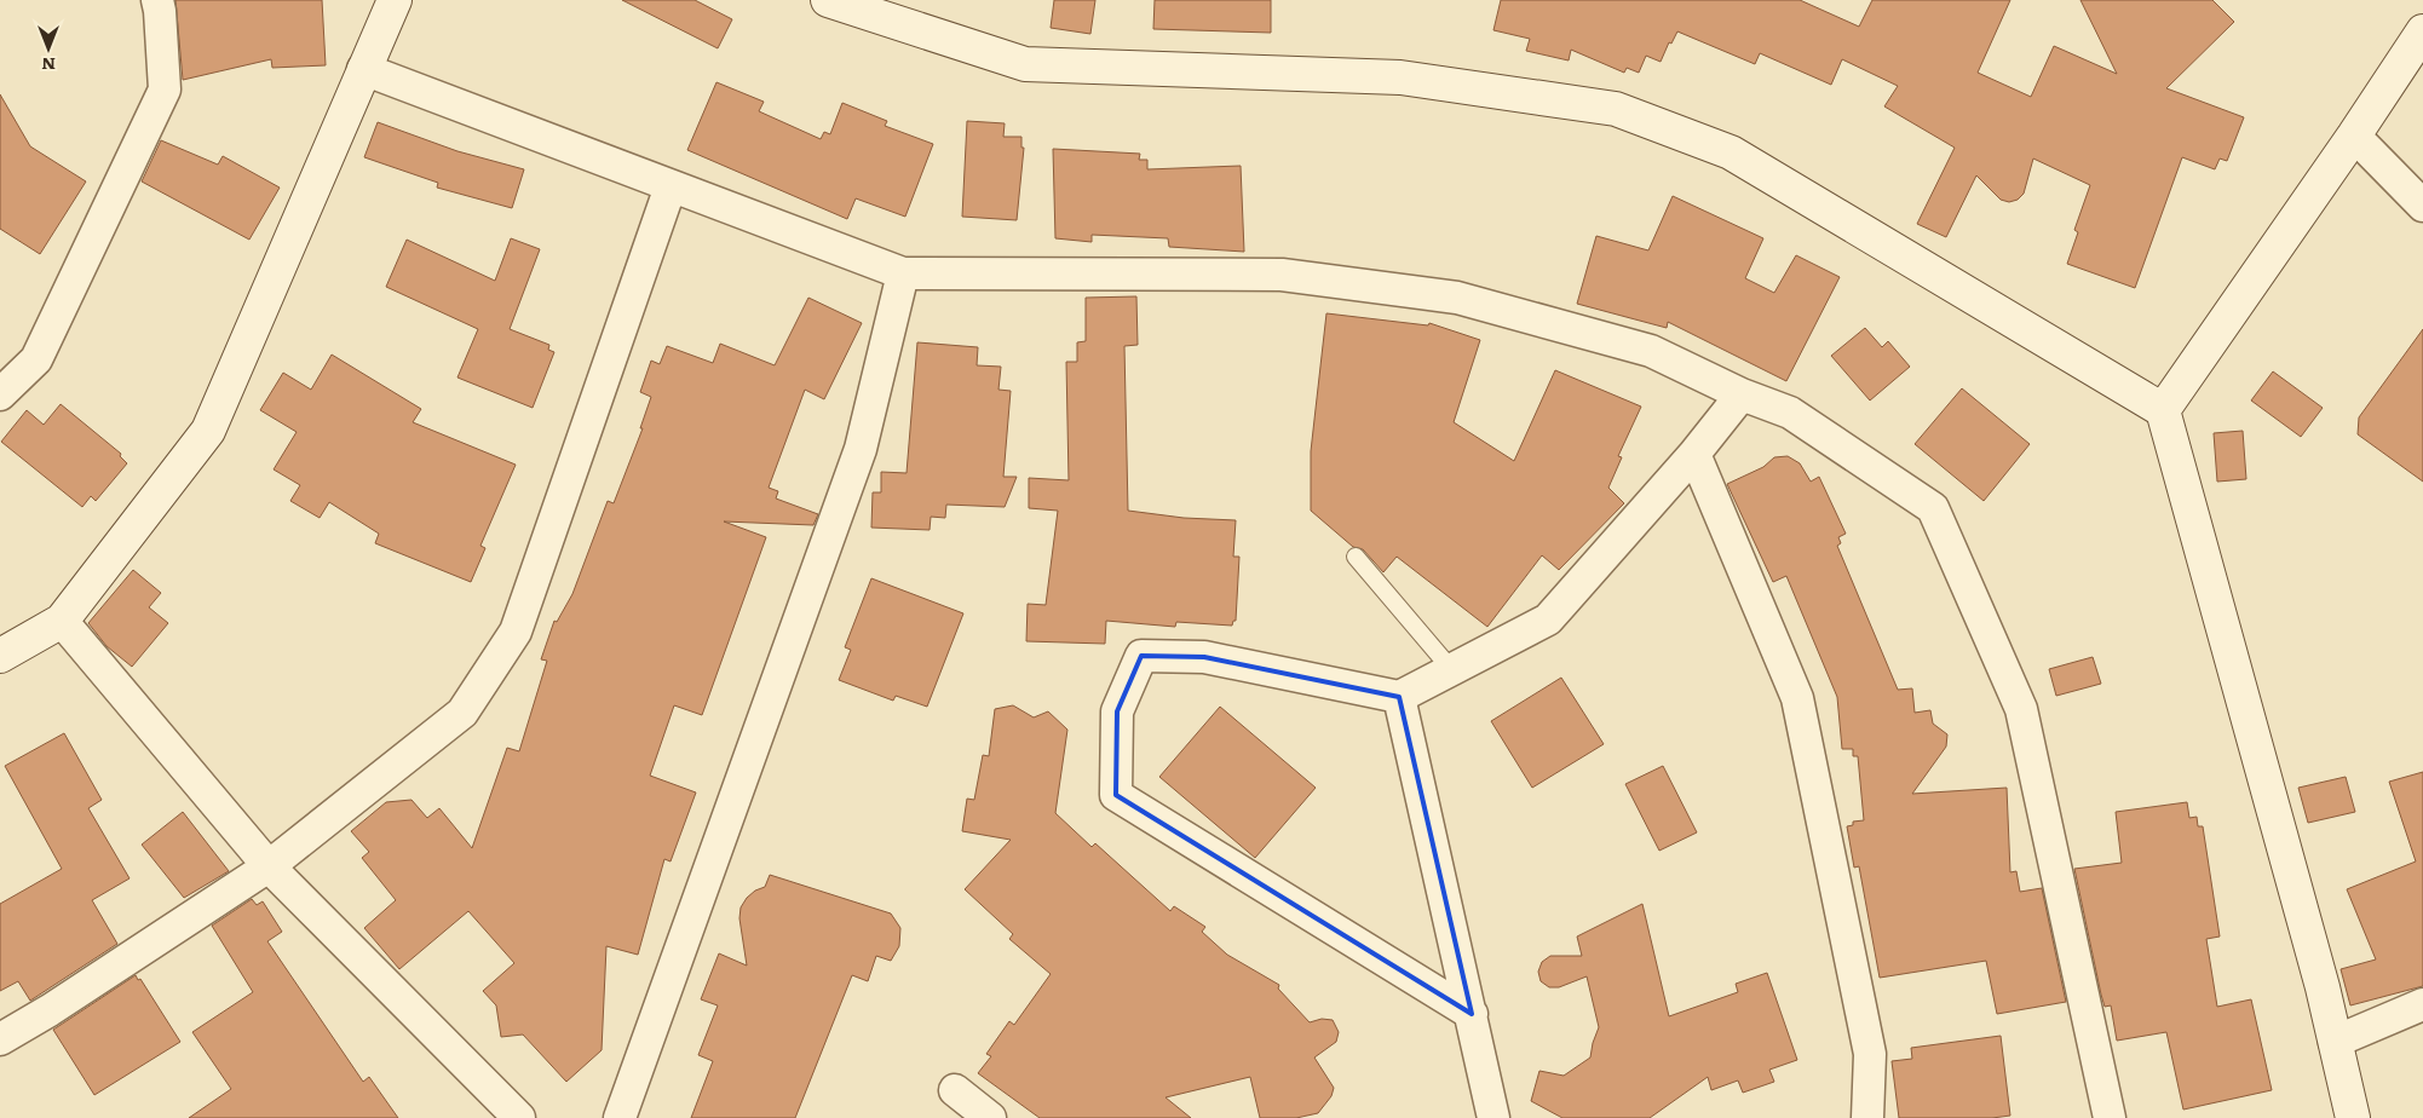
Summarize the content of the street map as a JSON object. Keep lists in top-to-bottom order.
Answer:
{
  "north": "bottom"
}
